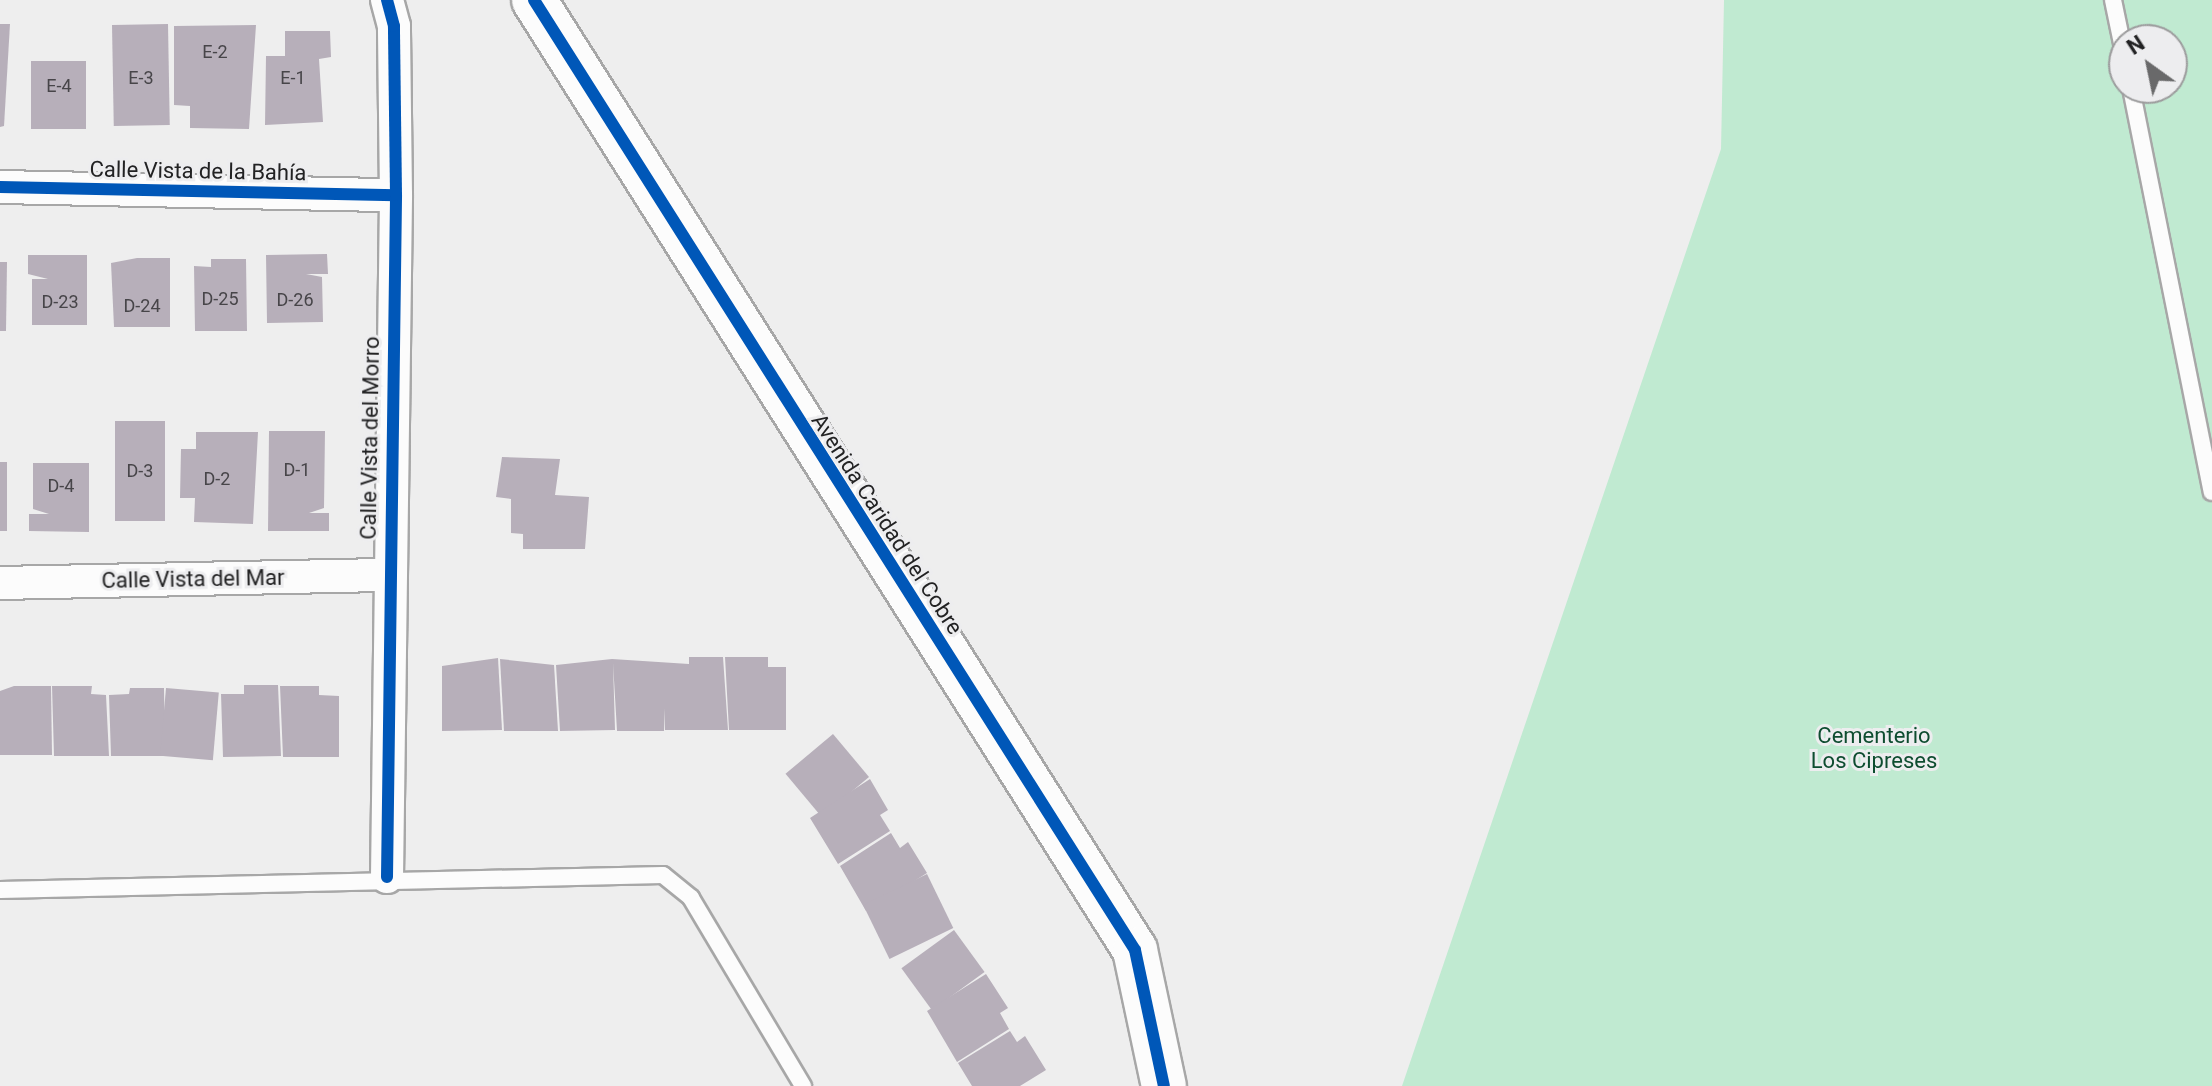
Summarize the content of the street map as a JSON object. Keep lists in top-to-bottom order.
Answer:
{
  "streets": {
    "street": [
      "Calle Vista de la Bahía",
      "Calle Vista del Morro",
      "Avenida Caridad del Cobre",
      "Calle Vista del Mar"
    ]
  },
  "crossings": [
    ["Calle Vista de la Bahía", "Calle Vista del Morro"],
    ["Calle Vista del Morro", "Calle Vista del Mar"]
  ],
  "parks": ["Cementerio Los Cipreses"],
  "house_numbers": [
    "E-2",
    "E-3",
    "E-1",
    "E-4",
    "D-25",
    "D-26",
    "D-23",
    "D-24",
    "D-1",
    "D-3",
    "D-2",
    "D-4"
  ],
  "north": "top left"
}
